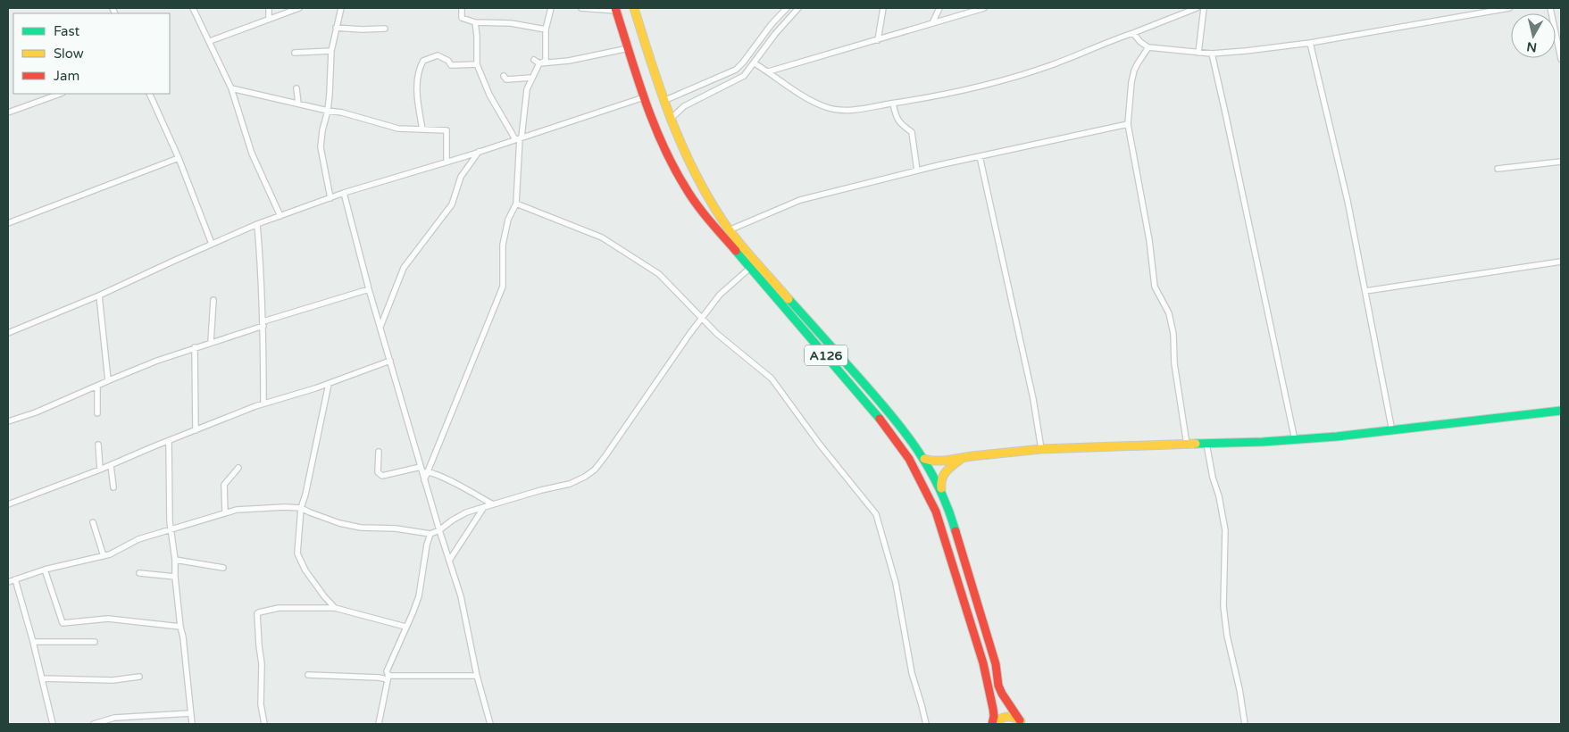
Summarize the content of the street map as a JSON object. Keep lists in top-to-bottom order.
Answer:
{
  "streets": {
    "main road": ["A126"]
  },
  "legend": ["Fast", "Slow", "Jam"],
  "north": "bottom"
}
